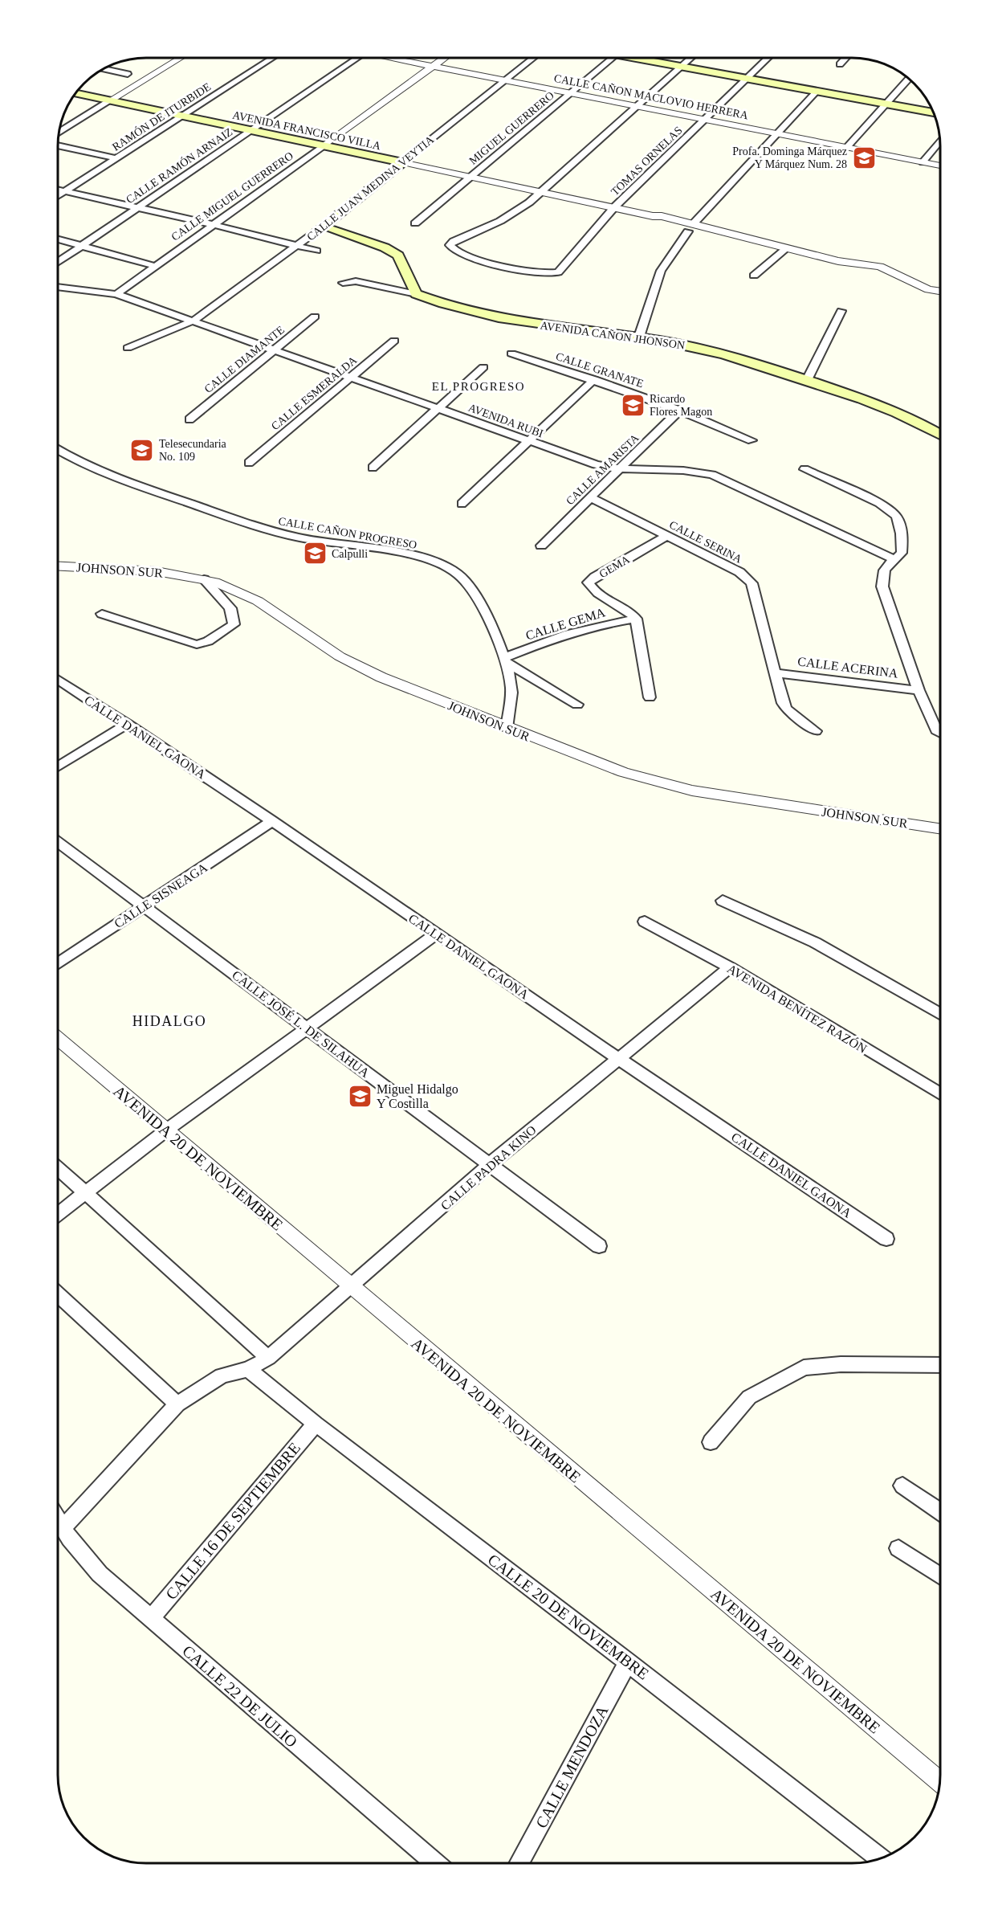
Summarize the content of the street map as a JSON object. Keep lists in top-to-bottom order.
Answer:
{
  "streets": {
    "main road": ["AVENIDA FRANCISCO VILLA", "CALLE JUAN MEDINA VEYTIA", "AVENIDA CAÑON JHONSON"],
    "street": [
      "CALLE CAÑON MACLOVIO HERRERA",
      "RAMÓN DE ITURBIDE",
      "MIGUEL GUERRERO",
      "TOMAS ORNELAS",
      "CALLE RAMÓN ARNAIZ",
      "CALLE MIGUEL GUERRERO",
      "CALLE DIAMANTE",
      "CALLE GRANATE",
      "CALLE ESMERALDA",
      "AVENIDA RUBI",
      "CALLE AMARISTA",
      "CALLE CAÑON PROGRESO",
      "CALLE SERINA",
      "GEMA",
      "JOHNSON SUR",
      "CALLE GEMA",
      "CALLE ACERINA",
      "CALLE DANIEL GAONA",
      "CALLE SISNEAGA",
      "AVENIDA BENÍTEZ RAZÓN",
      "CALLE JOSÉ L. DE SILAHUA",
      "AVENIDA 20 DE NOVIEMBRE",
      "CALLE PADRA KINO",
      "CALLE 16 DE SEPTIEMBRE",
      "CALLE 20 DE NOVIEMBRE",
      "CALLE 22 DE JULIO",
      "CALLE MENDOZA"
    ]
  },
  "crossings": [
    ["CALLE CAÑON MACLOVIO HERRERA", "MIGUEL GUERRERO"],
    ["CALLE CAÑON MACLOVIO HERRERA", "TOMAS ORNELAS"],
    ["CALLE CAÑON MACLOVIO HERRERA", "CALLE JUAN MEDINA VEYTIA"],
    ["CALLE CAÑON MACLOVIO HERRERA", "CALLE MIGUEL GUERRERO"],
    ["RAMÓN DE ITURBIDE", "AVENIDA FRANCISCO VILLA"],
    ["MIGUEL GUERRERO", "AVENIDA FRANCISCO VILLA"],
    ["AVENIDA FRANCISCO VILLA", "TOMAS ORNELAS"],
    ["AVENIDA FRANCISCO VILLA", "CALLE RAMÓN ARNAIZ"],
    ["AVENIDA FRANCISCO VILLA", "CALLE JUAN MEDINA VEYTIA"],
    ["AVENIDA FRANCISCO VILLA", "CALLE MIGUEL GUERRERO"],
    ["CALLE JUAN MEDINA VEYTIA", "AVENIDA RUBI"],
    ["CALLE MIGUEL GUERRERO", "AVENIDA RUBI"],
    ["CALLE DIAMANTE", "AVENIDA RUBI"],
    ["CALLE GRANATE", "CALLE AMARISTA"],
    ["CALLE ESMERALDA", "AVENIDA RUBI"],
    ["AVENIDA RUBI", "CALLE AMARISTA"],
    ["CALLE AMARISTA", "CALLE SERINA"],
    ["CALLE CAÑON PROGRESO", "JOHNSON SUR"],
    ["CALLE CAÑON PROGRESO", "CALLE GEMA"],
    ["CALLE SERINA", "GEMA"],
    ["CALLE SERINA", "CALLE ACERINA"],
    ["GEMA", "CALLE GEMA"],
    ["CALLE DANIEL GAONA", "CALLE SISNEAGA"],
    ["CALLE DANIEL GAONA", "CALLE PADRA KINO"],
    ["CALLE SISNEAGA", "CALLE JOSÉ L. DE SILAHUA"],
    ["AVENIDA BENÍTEZ RAZÓN", "CALLE PADRA KINO"],
    ["CALLE JOSÉ L. DE SILAHUA", "CALLE PADRA KINO"],
    ["AVENIDA 20 DE NOVIEMBRE", "CALLE PADRA KINO"],
    ["CALLE PADRA KINO", "CALLE 20 DE NOVIEMBRE"],
    ["CALLE PADRA KINO", "CALLE 22 DE JULIO"],
    ["CALLE 16 DE SEPTIEMBRE", "CALLE 20 DE NOVIEMBRE"],
    ["CALLE 16 DE SEPTIEMBRE", "CALLE 22 DE JULIO"],
    ["CALLE 20 DE NOVIEMBRE", "CALLE MENDOZA"]
  ],
  "districts": ["EL PROGRESO", "HIDALGO"],
  "places": {
    "school or university": [
      "Profa. Dominga Márquez Y Márquez Num. 28",
      "Ricardo Flores Magon",
      "Telesecundaria No. 109",
      "Calpulli",
      "Miguel Hidalgo Y Costilla"
    ]
  }
}
